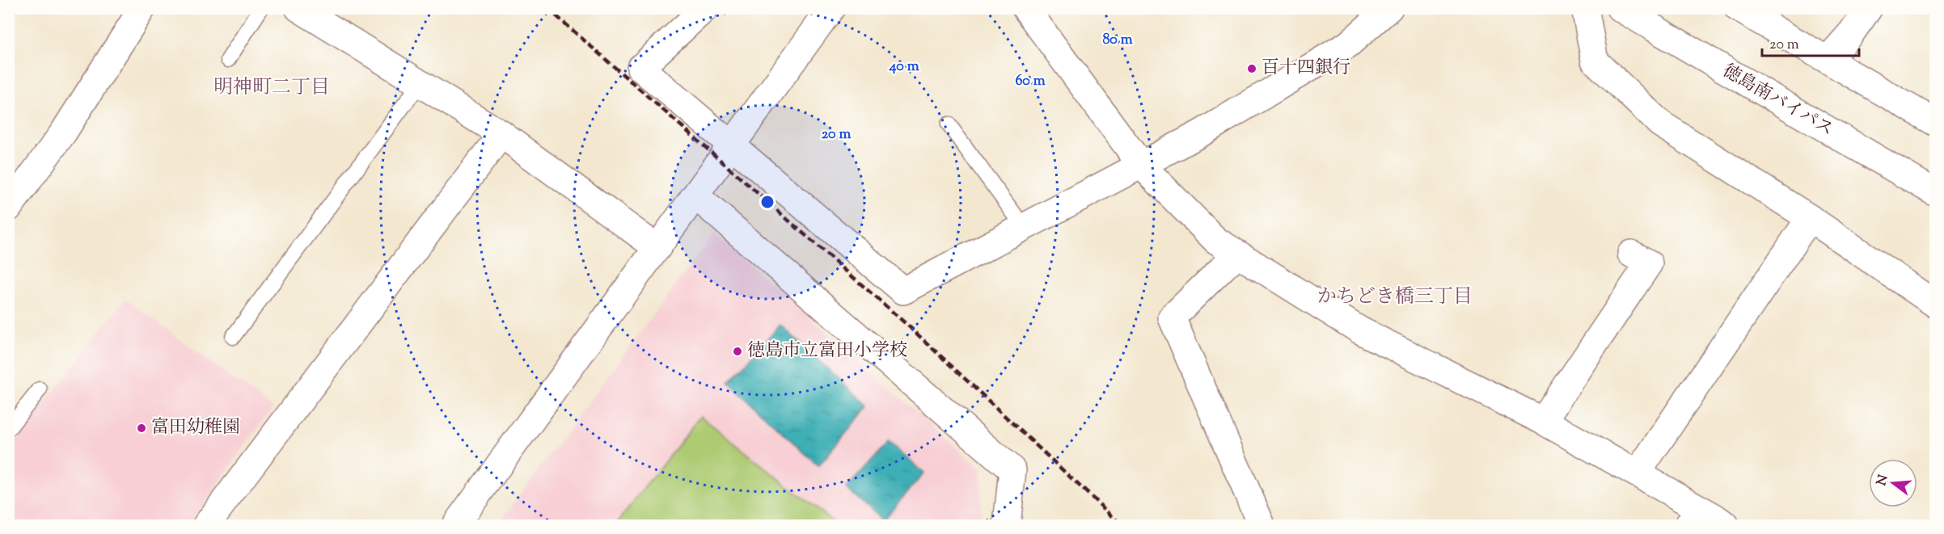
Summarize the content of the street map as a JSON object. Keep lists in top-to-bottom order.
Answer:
{
  "streets": {
    "main road": ["徳島南バイパス"]
  },
  "districts": ["明神町二丁目", "かちどき橋三丁目"],
  "places": ["百十四銀行", "徳島市立富田小学校", "富田幼稚園"],
  "scale_bar": "20 m",
  "north": "left",
  "rings": [
    "80 m",
    "40 m",
    "60 m",
    "20 m"
  ]
}
